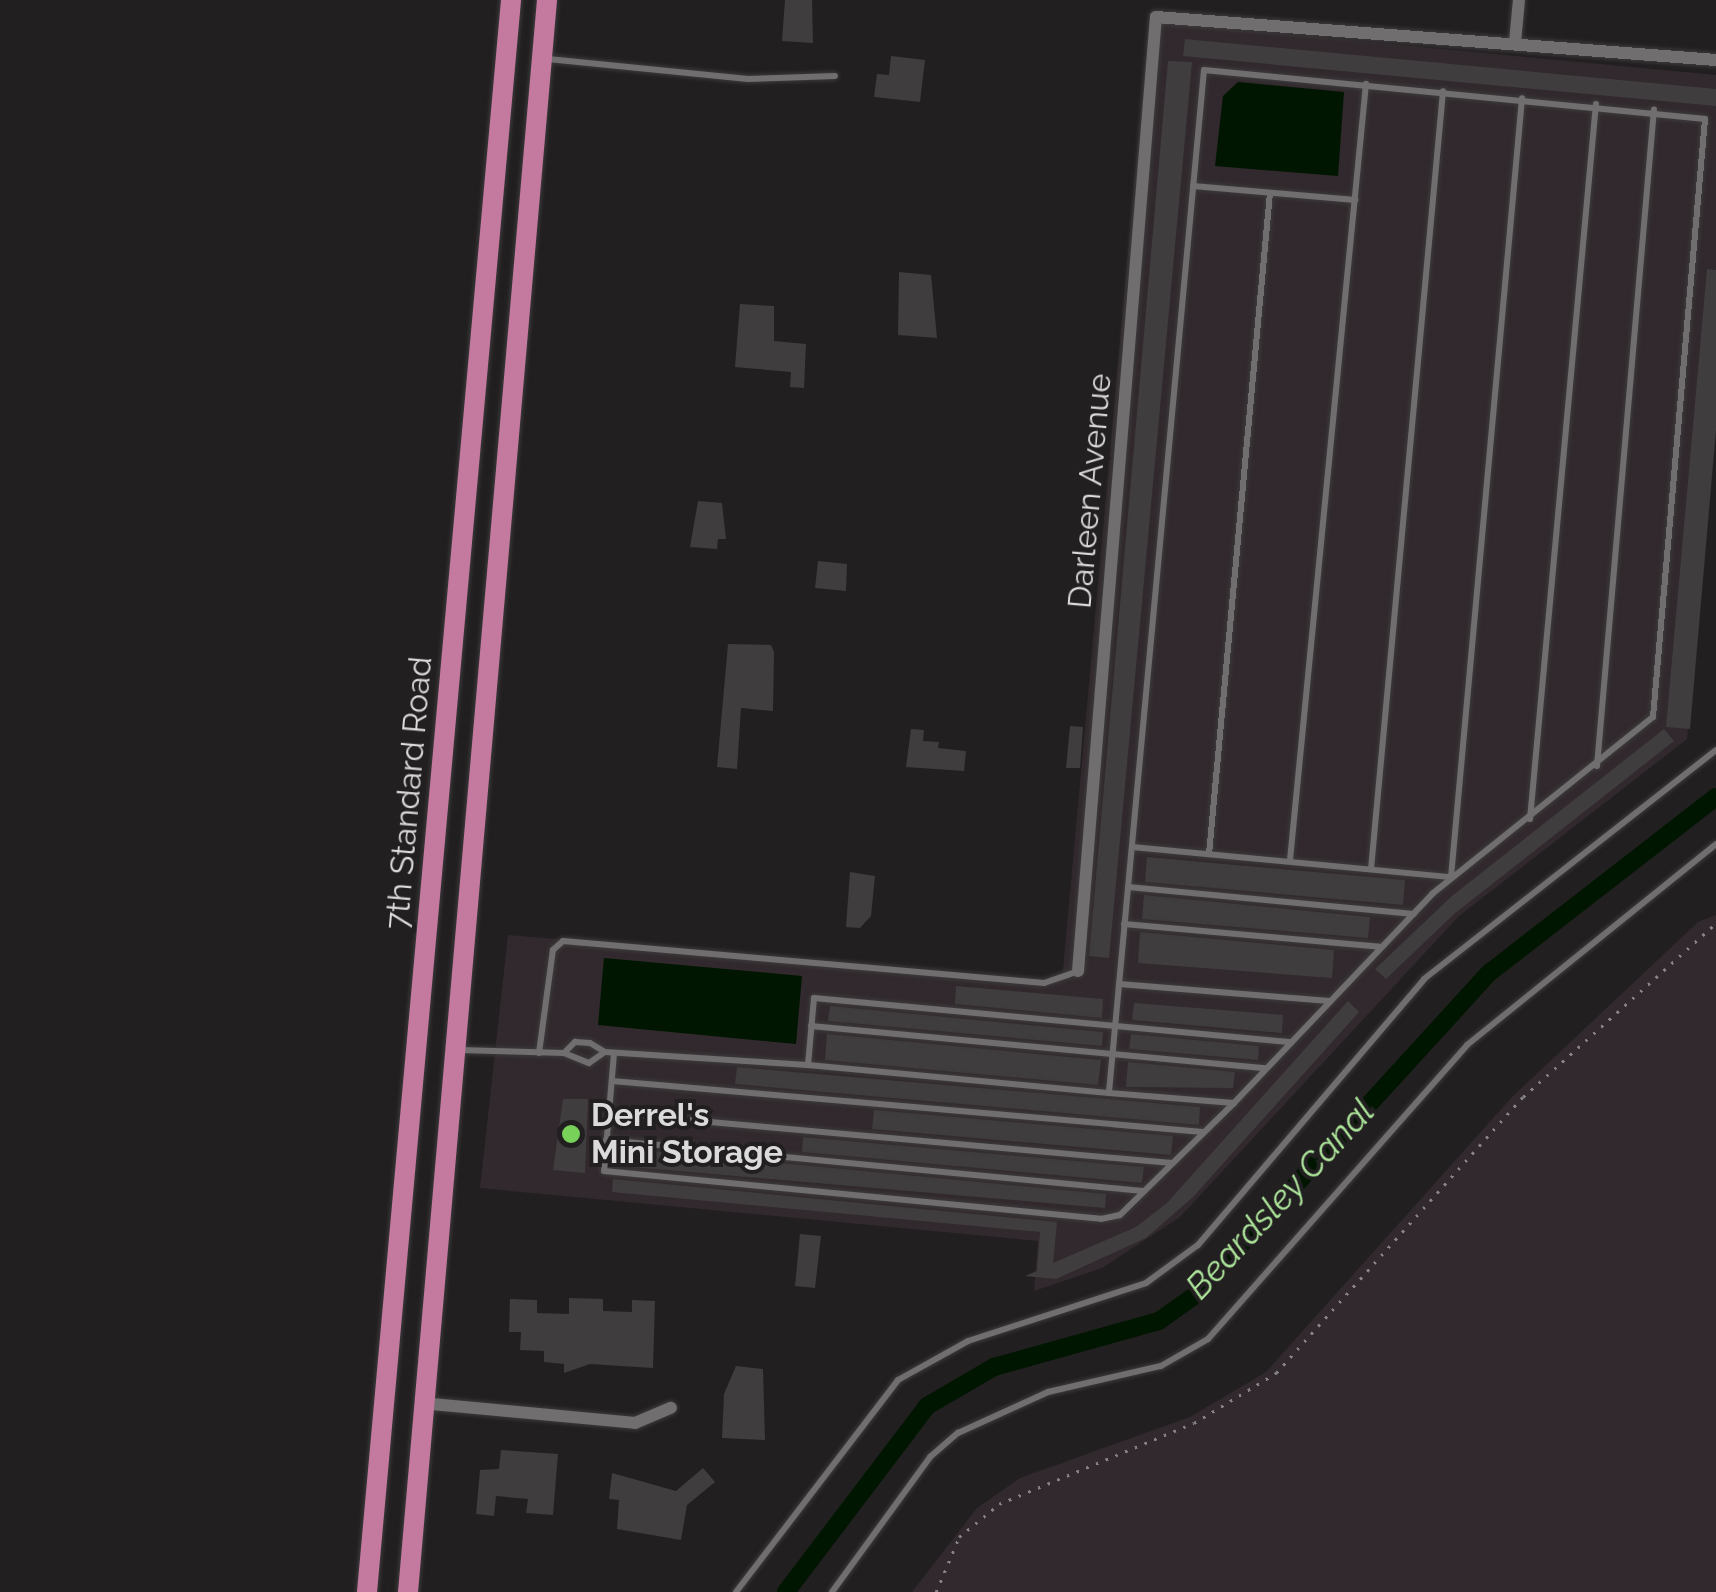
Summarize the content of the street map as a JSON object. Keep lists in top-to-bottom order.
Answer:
{
  "streets": {
    "main road": ["7th Standard Road"],
    "street": ["Darleen Avenue"]
  },
  "water": ["Beardsley Canal"],
  "places": ["Derrel's Mini Storage"]
}
